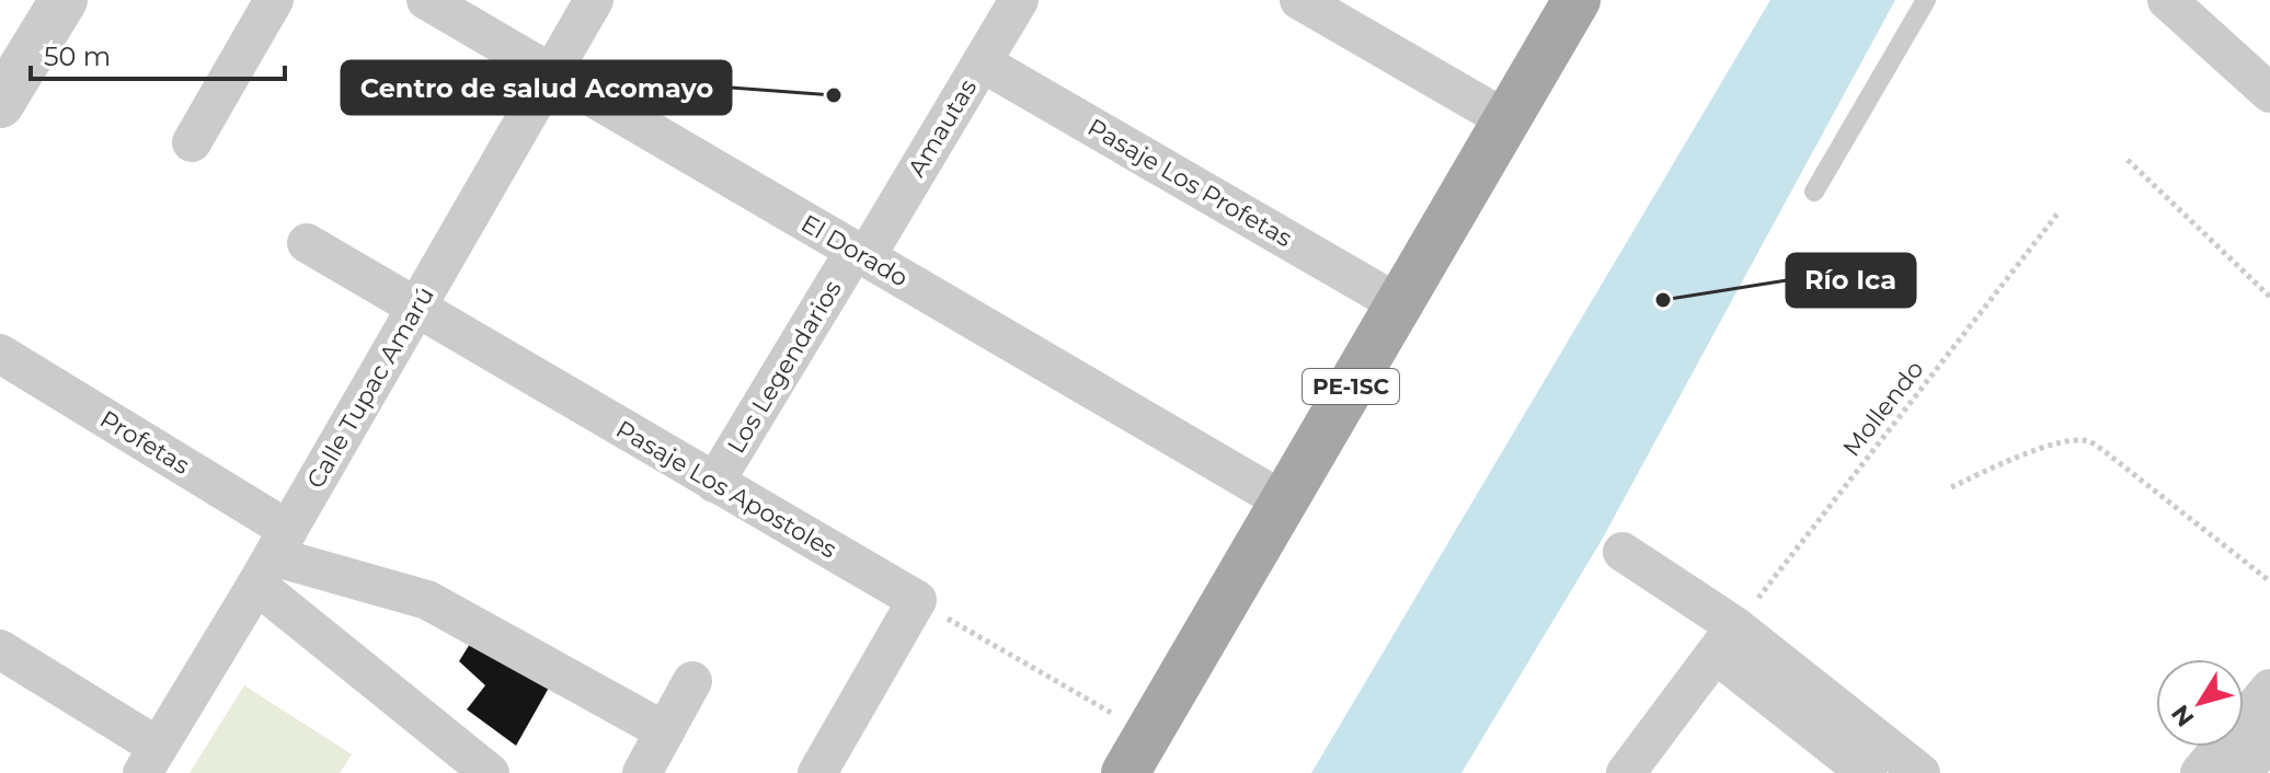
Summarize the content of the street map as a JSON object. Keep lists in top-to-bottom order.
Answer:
{
  "streets": {
    "main road": ["PE-1SC"],
    "street": [
      "Amautas",
      "Pasaje Los Profetas",
      "El Dorado",
      "Los Legendarios",
      "Calle Tupac Amarú",
      "Profetas",
      "Pasaje Los Apostoles"
    ],
    "path": ["Mollendo"]
  },
  "crossings": [
    ["Amautas", "Pasaje Los Profetas"],
    ["Amautas", "El Dorado"],
    ["Amautas", "Los Legendarios"],
    ["Pasaje Los Profetas", "PE-1SC"],
    ["El Dorado", "Los Legendarios"],
    ["El Dorado", "PE-1SC"],
    ["El Dorado", "Calle Tupac Amarú"],
    ["Los Legendarios", "Pasaje Los Apostoles"],
    ["Calle Tupac Amarú", "Profetas"],
    ["Calle Tupac Amarú", "Pasaje Los Apostoles"]
  ],
  "places": ["Centro de salud Acomayo", "Río Ica"],
  "scale_bar": "50 m",
  "north": "bottom left"
}
